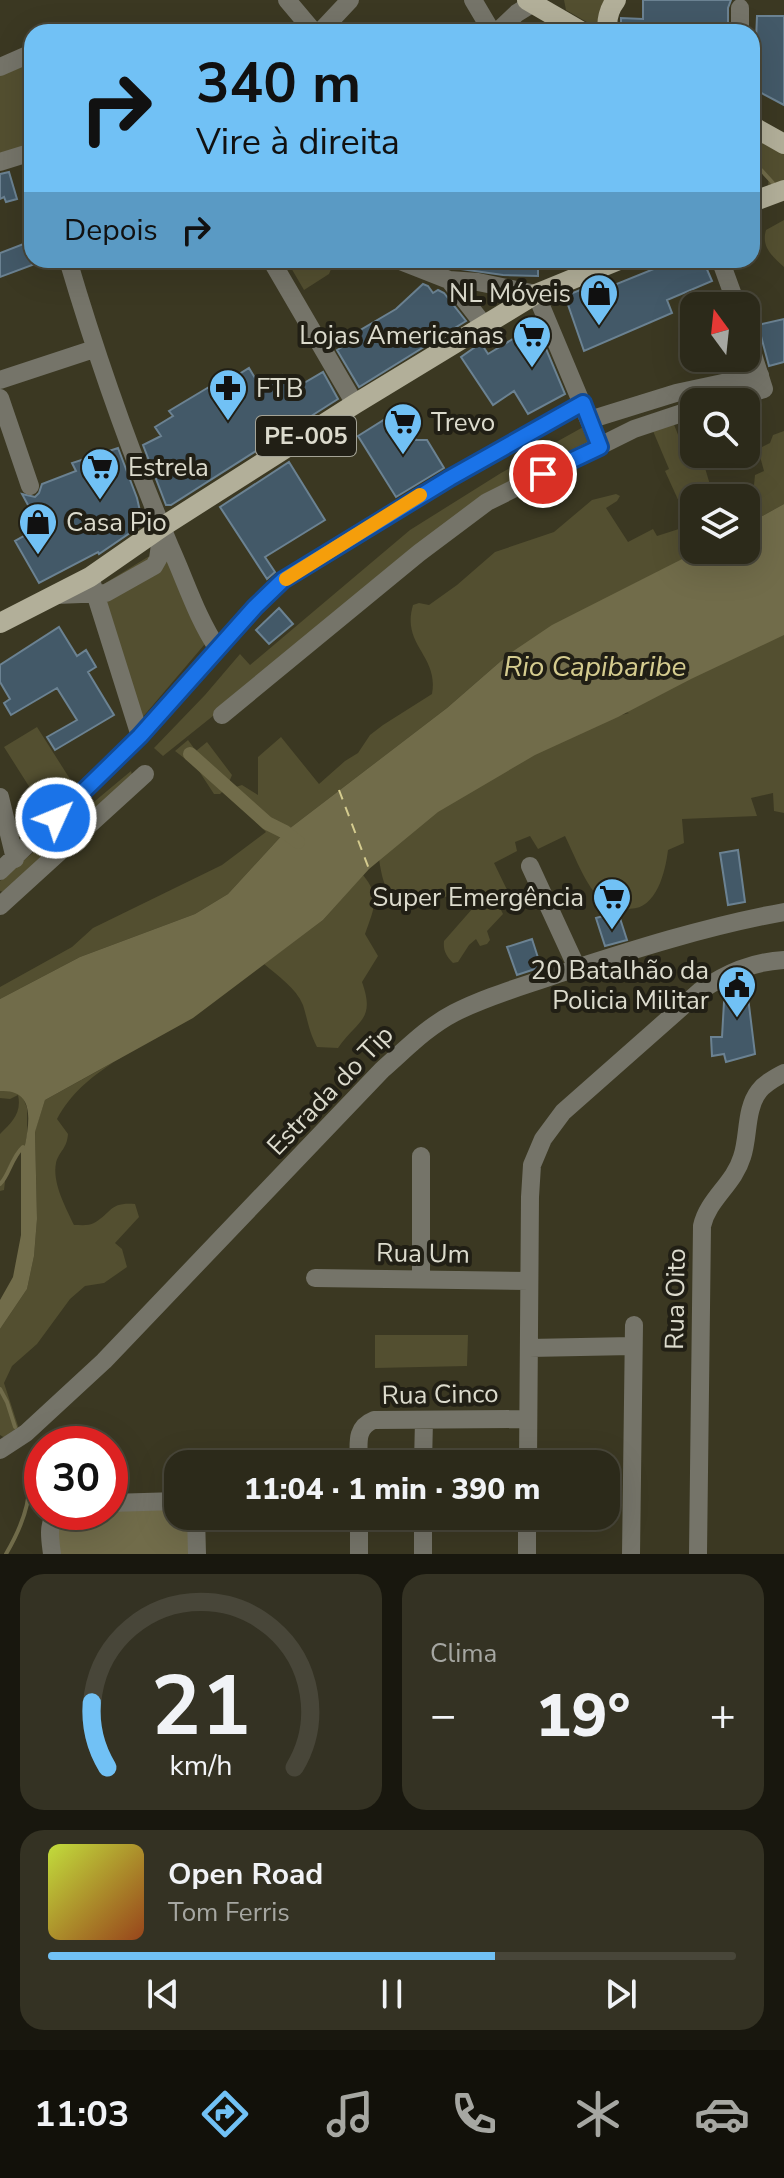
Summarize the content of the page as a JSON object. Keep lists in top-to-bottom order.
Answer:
{
  "streets": {
    "main road": ["PE-005"],
    "street": [
      "Estrada do Tip",
      "Rua Um",
      "Rua Oito",
      "Rua Cinco"
    ]
  },
  "water": ["Rio Capibaribe"],
  "places": {
    "shop": ["NL Móveis", "Casa Pio"],
    "supermarket": [
      "Lojas Americanas",
      "Trevo",
      "Estrela",
      "Super Emergência"
    ],
    "pharmacy": ["FTB"],
    "public building": ["20 Batalhão da Policia Militar"]
  },
  "north": "top",
  "page": {
    "turn": ["340 m", "Vire à direita"],
    "then": "Depois",
    "limit": "30",
    "trip": "11:04 · 1 min · 390 m",
    "tile": "Clima",
    "heat": ["−", "19°", "+"],
    "song": ["Open Road", "Tom Ferris"],
    "tabs": "11:03",
    "gauge": ["21", "km/h"]
  }
}
